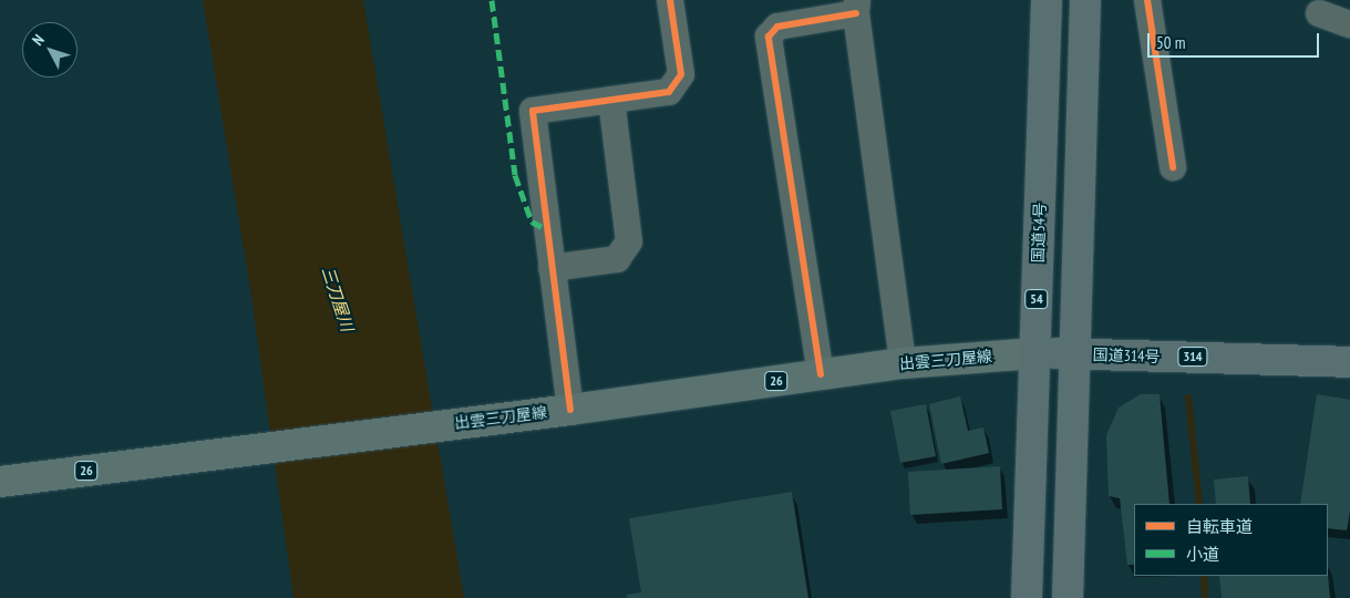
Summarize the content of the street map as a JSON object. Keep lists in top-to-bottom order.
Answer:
{
  "streets": {
    "highway": [
      "国道54号",
      "54",
      "国道314号",
      "314"
    ],
    "main road": ["出雲三刀屋線", "26"]
  },
  "crossings": [
    ["国道54号", "国道314号"],
    ["国道54号", "出雲三刀屋線"],
    ["国道314号", "出雲三刀屋線"]
  ],
  "water": ["三刀屋川"],
  "legend": ["自転車道", "小道"],
  "scale_bar": "50 m",
  "north": "top left"
}
